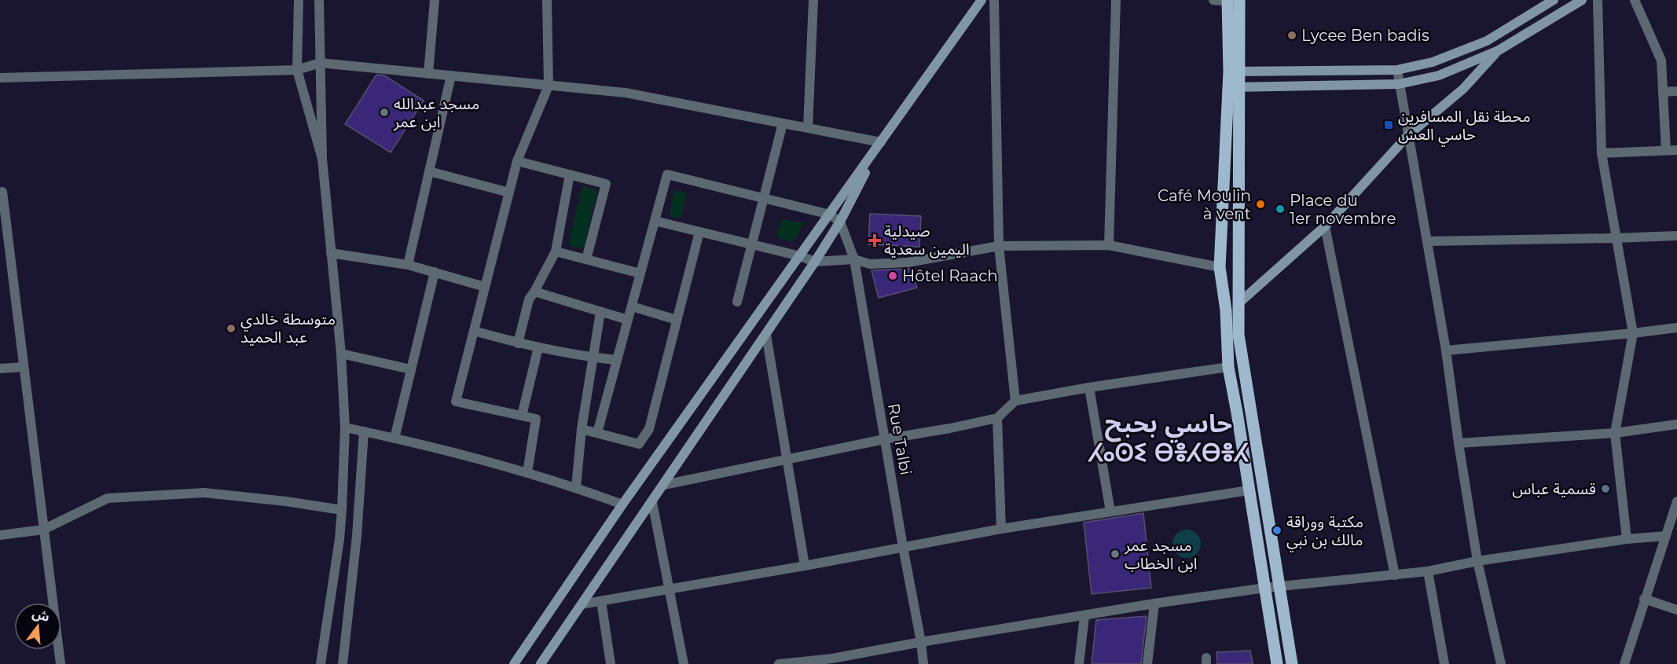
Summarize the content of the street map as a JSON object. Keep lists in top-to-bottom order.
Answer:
{
  "streets": {
    "street": ["Rue Talbi"]
  },
  "districts": ["حاسي بحبح ⵃⴰⵙⵉ ⴱⴻⵃⴱⴻⵃ"],
  "places": {
    "other": [
      "Lycee Ben badis",
      "مسجد عبدالله ابن عمر",
      "Café Moulin à vent",
      "Place du 1er novembre",
      "Hôtel Raach",
      "متوسطة خالدي عبد الحميد",
      "قسمية عباس",
      "مكتبة ووراقة مالك بن نبي",
      "مسجد عمر ابن الخطاب"
    ],
    "transit": ["محطة نقل المسافرين حاسي العش"],
    "health": ["صيدلية اليمين سعدية"]
  },
  "north": "top"
}
